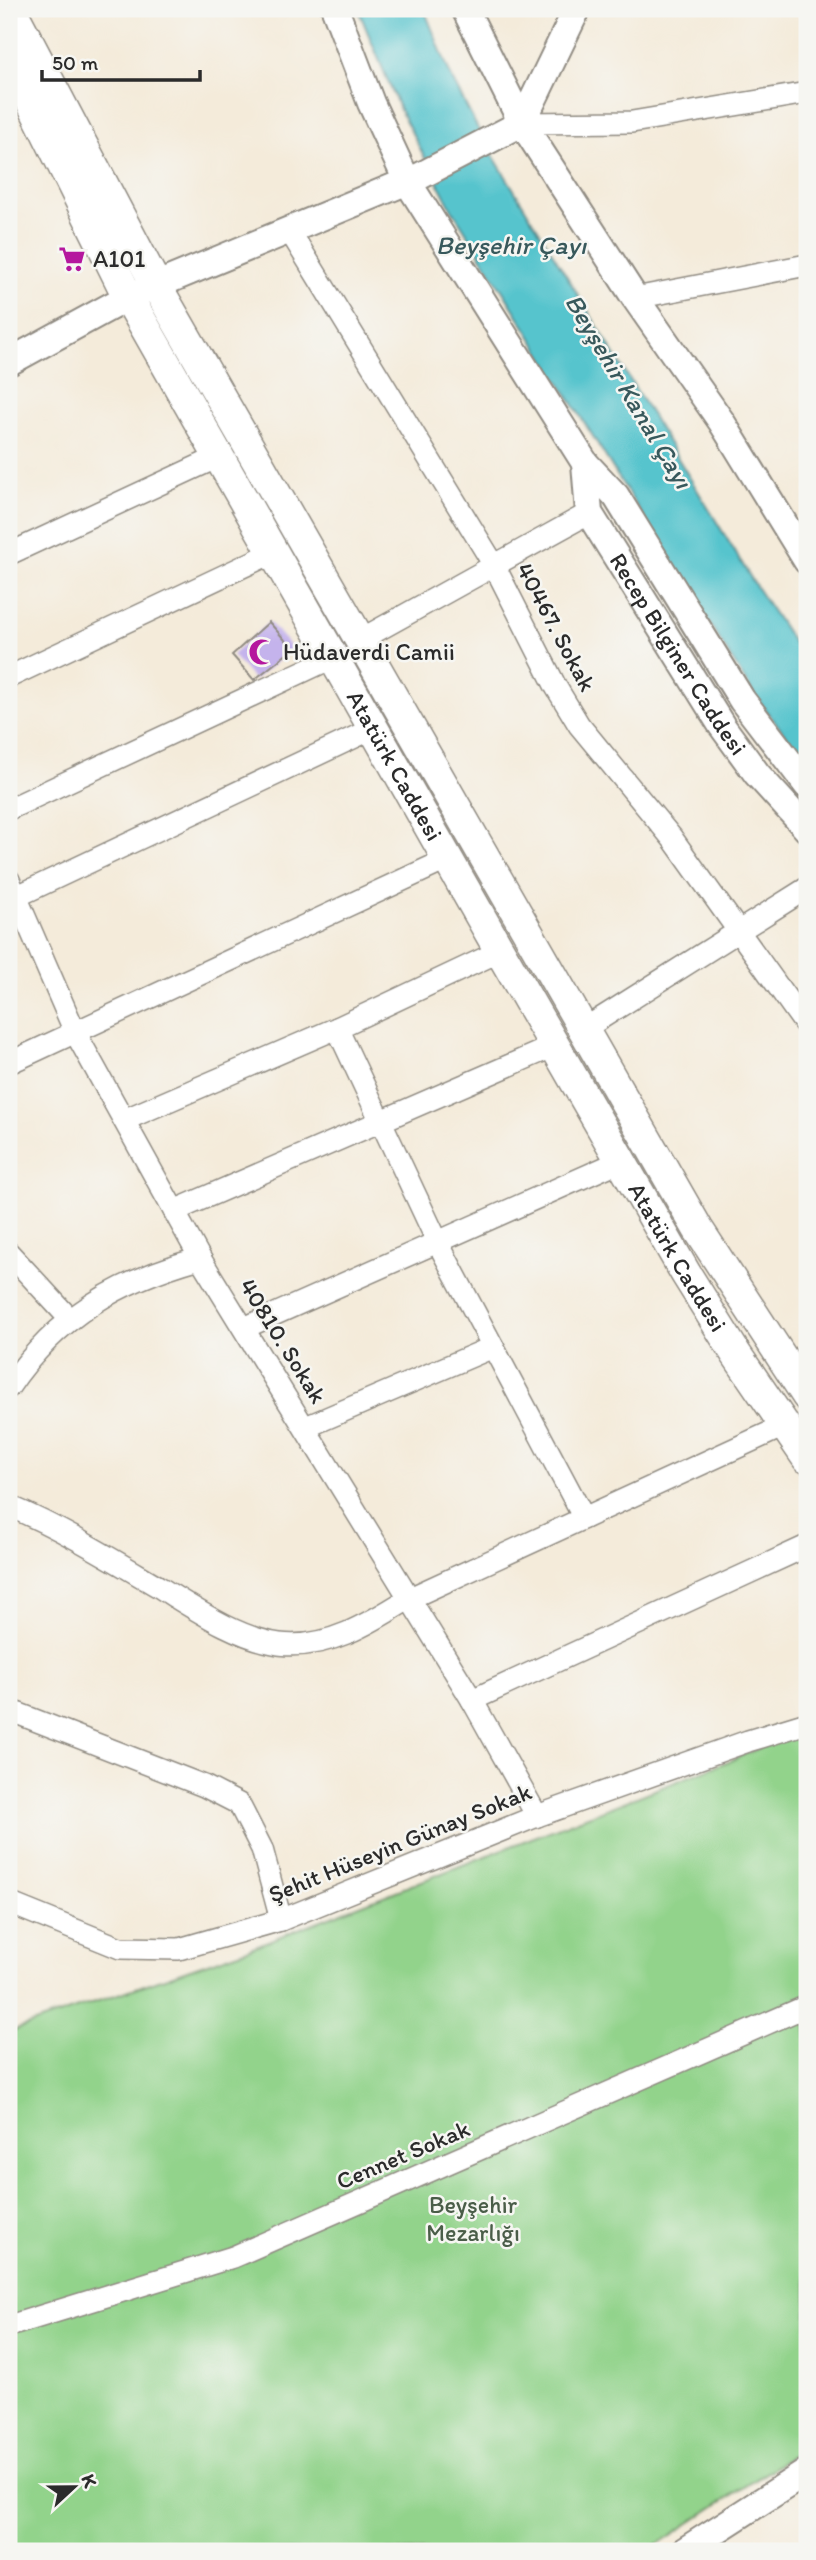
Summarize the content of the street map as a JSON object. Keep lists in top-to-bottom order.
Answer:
{
  "streets": {
    "main road": ["Atatürk Caddesi"],
    "street": [
      "40467. Sokak",
      "Recep Bilginer Caddesi",
      "40810. Sokak",
      "Şehit Hüseyin Günay Sokak",
      "Cennet Sokak"
    ]
  },
  "crossings": [
    ["40810. Sokak", "Şehit Hüseyin Günay Sokak"]
  ],
  "water": ["Beyşehir Çayı", "Beyşehir Kanal Çayı"],
  "parks": ["Beyşehir Mezarlığı"],
  "places": {
    "supermarket": ["A101"],
    "mosque": ["Hüdaverdi Camii"]
  },
  "scale_bar": "50 m",
  "north": "right"
}
